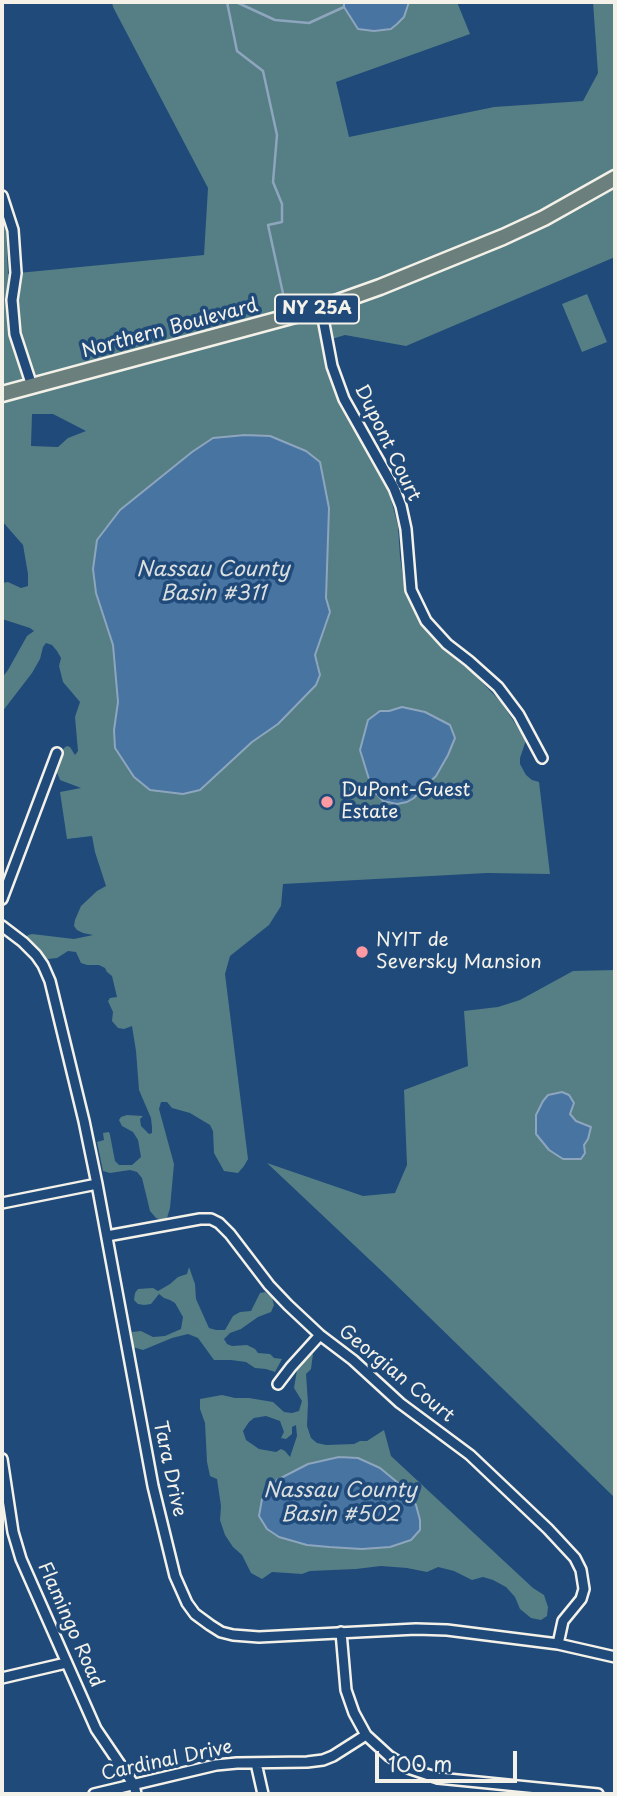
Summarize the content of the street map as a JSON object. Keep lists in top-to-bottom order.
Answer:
{
  "streets": {
    "main road": ["NY 25A", "Northern Boulevard"],
    "street": [
      "Dupont Court",
      "Georgian Court",
      "Tara Drive",
      "Flamingo Road",
      "Cardinal Drive"
    ]
  },
  "crossings": [
    ["Northern Boulevard", "Dupont Court"],
    ["Georgian Court", "Tara Drive"],
    ["Flamingo Road", "Cardinal Drive"]
  ],
  "water": ["Nassau County Basin #311", "Nassau County Basin #502"],
  "places": ["DuPont-Guest Estate", "NYIT de Seversky Mansion"],
  "scale_bar": "100 m"
}
